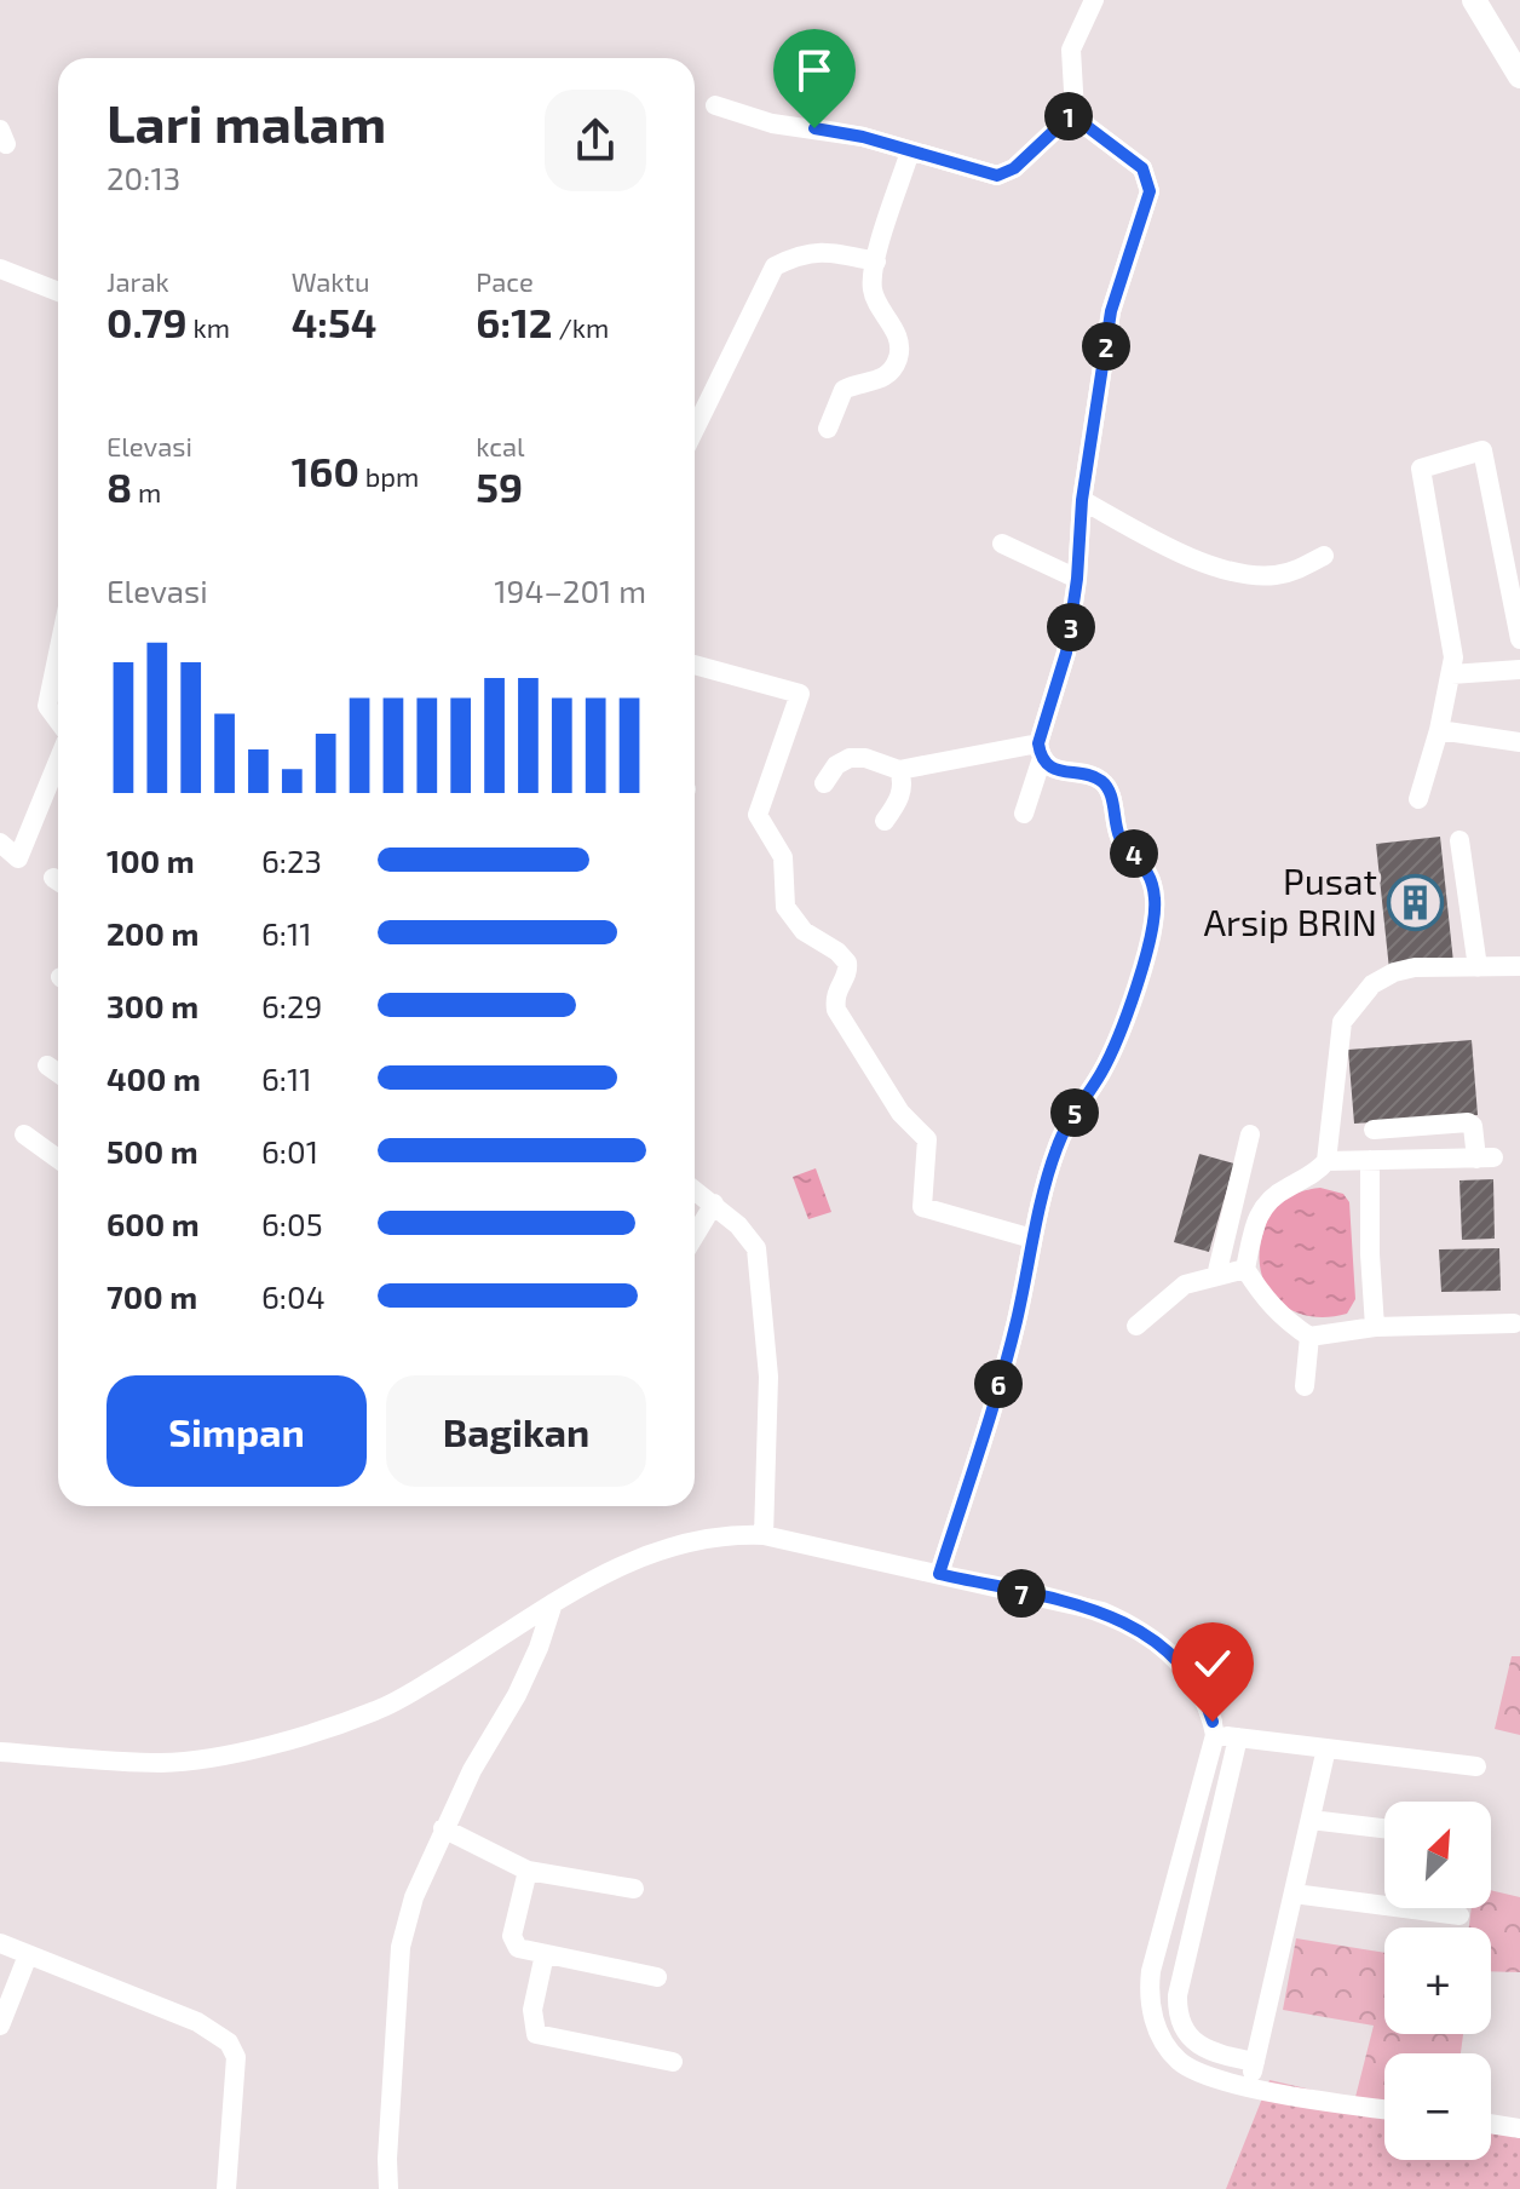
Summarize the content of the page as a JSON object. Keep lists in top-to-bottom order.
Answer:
{
  "places": {
    "building": ["Pusat Arsip BRIN"]
  },
  "north": "top right",
  "page": {
    "heading": ["Lari malam", "20:13"],
    "pins": [
      "1",
      "2",
      "3",
      "4",
      "5",
      "6",
      "7"
    ],
    "stats": [
      ["Jarak", "0.79 km"],
      ["Waktu", "4:54"],
      ["Pace", "6:12 /km"],
      ["Elevasi", "8 m"],
      ["160 bpm"],
      ["kcal", "59"]
    ],
    "chart": ["Elevasi", "194–201 m"],
    "list": [
      {
        "name": "100 m",
        "note": "6:23"
      },
      {
        "name": "200 m",
        "note": "6:11"
      },
      {
        "name": "300 m",
        "note": "6:29"
      },
      {
        "name": "400 m",
        "note": "6:11"
      },
      {
        "name": "500 m",
        "note": "6:01"
      },
      {
        "name": "600 m",
        "note": "6:05"
      },
      {
        "name": "700 m",
        "note": "6:04"
      }
    ],
    "buttons": ["Simpan", "Bagikan"],
    "map_buttons": ["+", "−"]
  }
}
